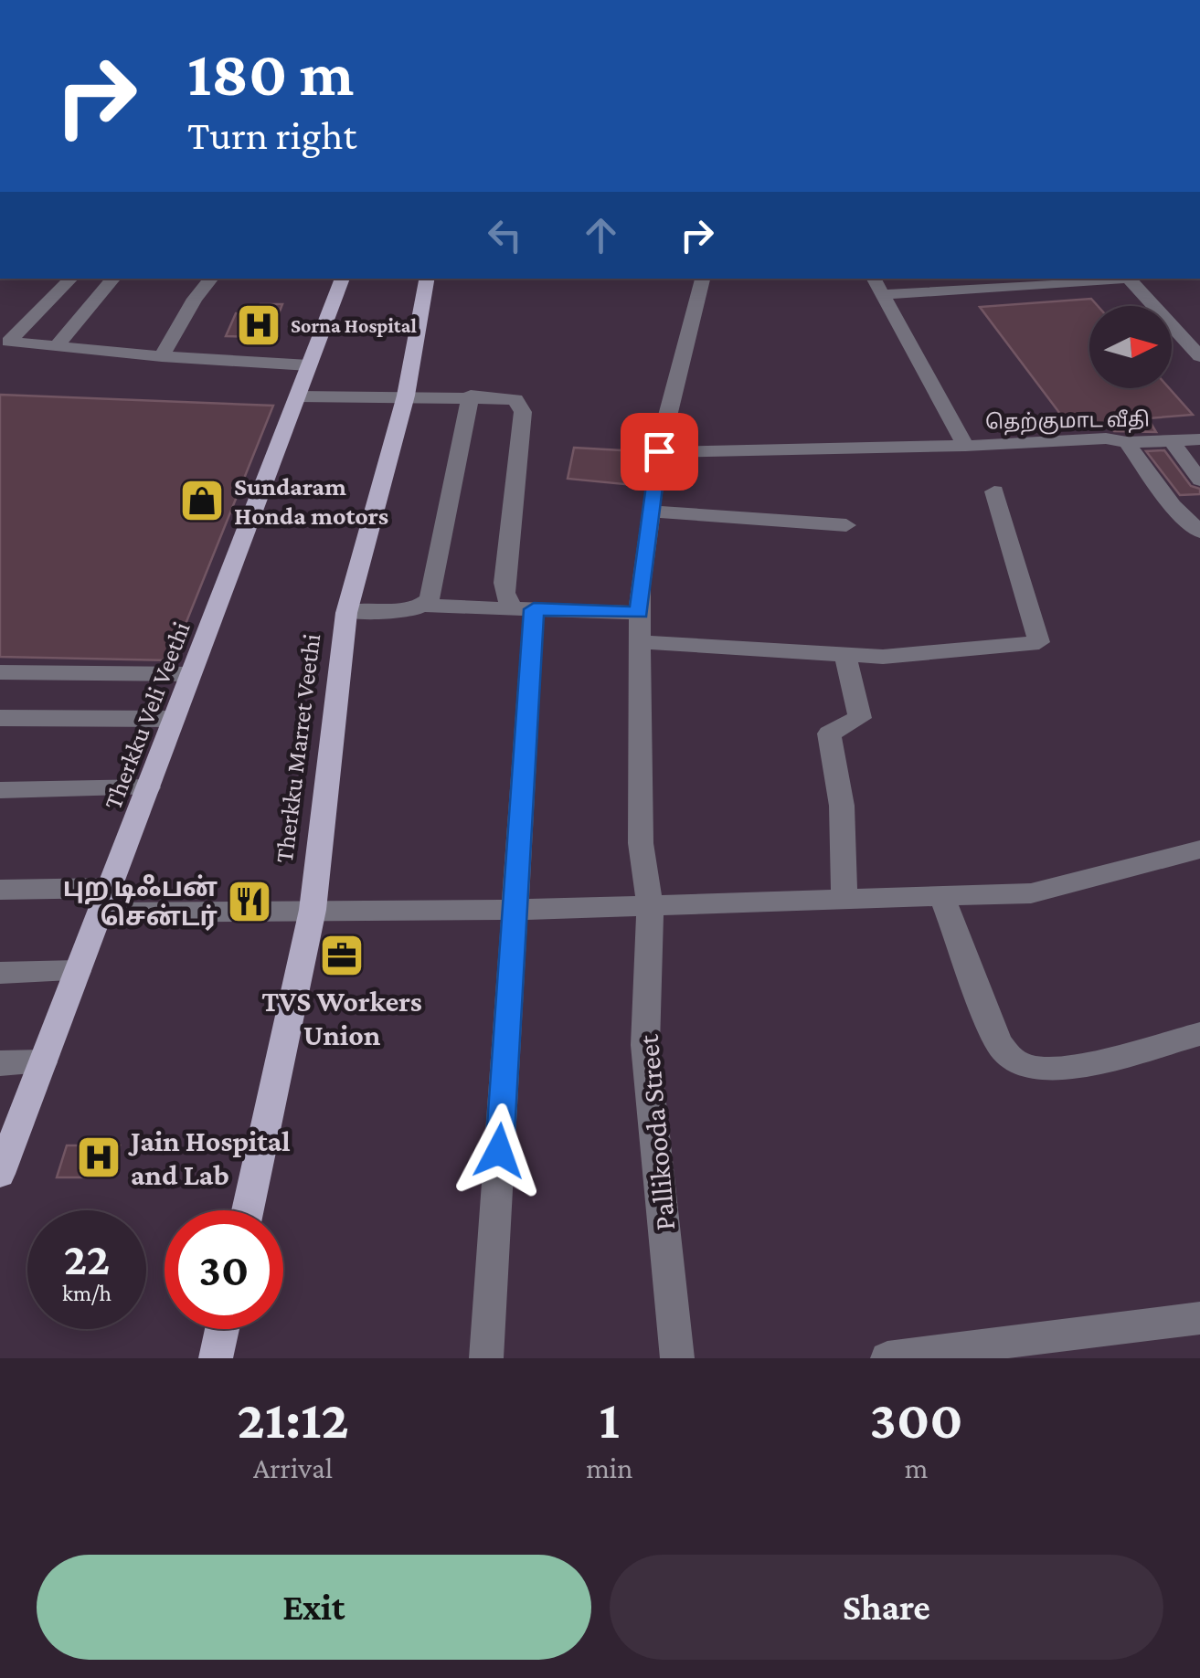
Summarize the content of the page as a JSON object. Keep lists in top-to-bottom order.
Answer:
{
  "streets": {
    "main road": ["Therkku Veli Veethi", "Therkku Marret Veethi"],
    "street": ["தெற்குமாட வீதி", "Pallikooda Street"]
  },
  "places": {
    "hospital": ["Sorna Hospital", "Jain Hospital and Lab"],
    "shop": ["Sundaram Honda motors"],
    "restaurant": ["புற டிஃபன் சென்டர்"],
    "office": ["TVS Workers Union"]
  },
  "north": "right",
  "page": {
    "turn": ["180 m", "Turn right"],
    "speed": "22 km/h",
    "limit": "30",
    "eta": [
      "21:12",
      "Arrival",
      "1",
      "min",
      "300",
      "m"
    ],
    "buttons": ["Exit", "Share"]
  }
}
